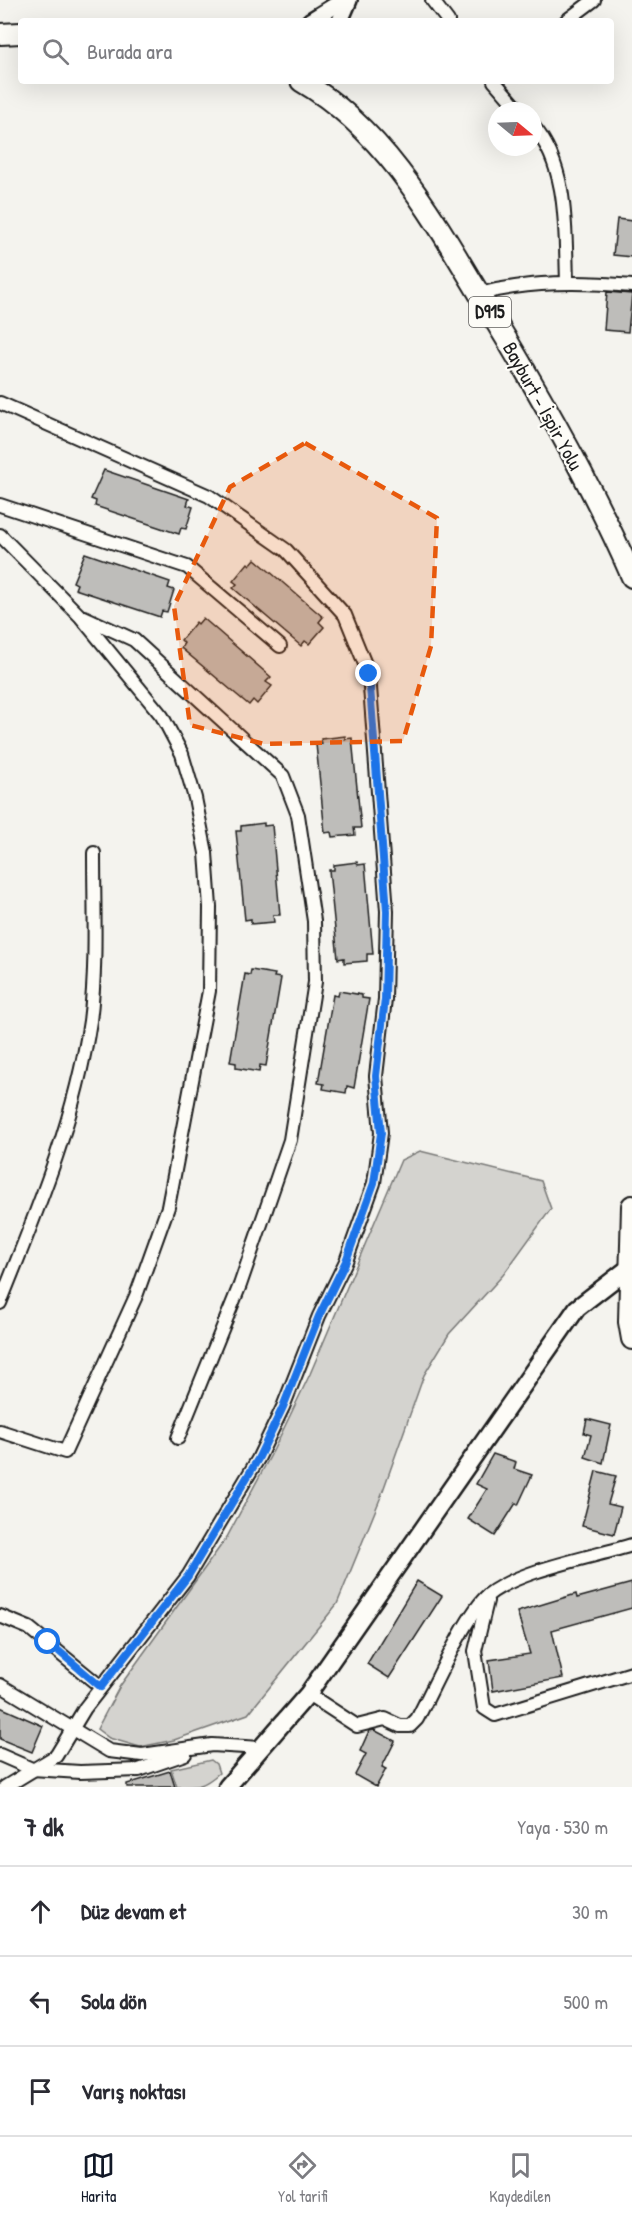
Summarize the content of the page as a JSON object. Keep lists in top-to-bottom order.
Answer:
{
  "streets": {
    "main road": ["D915", "Bayburt - İspir Yolu"]
  },
  "north": "right",
  "page": {
    "search": "Burada ara",
    "heading": ["7 dk", "Yaya · 530 m"],
    "list": [
      ["Düz devam et", "30 m"],
      ["Sola dön", "500 m"],
      "Varış noktası"
    ],
    "nav": ["Harita", "Yol tarifi", "Kaydedilen"]
  }
}
